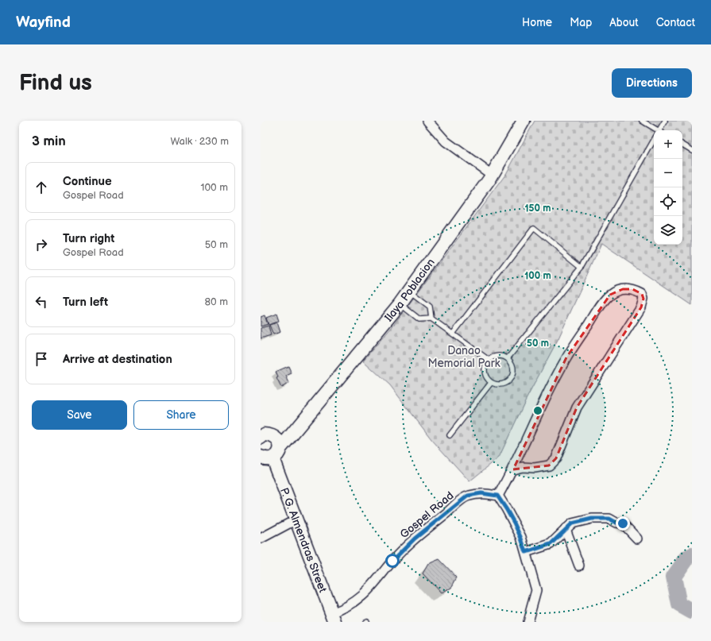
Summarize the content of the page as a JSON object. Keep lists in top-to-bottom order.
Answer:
{
  "streets": {
    "street": ["Ilaya Poblacion", "Gospel Road", "P. G. Almendras Street"]
  },
  "crossings": [
    ["Ilaya Poblacion", "P. G. Almendras Street"],
    ["Gospel Road", "P. G. Almendras Street"]
  ],
  "parks": ["Danao Memorial Park"],
  "page": {
    "header": "Wayfind",
    "nav": [
      "Home",
      "Map",
      "About",
      "Contact"
    ],
    "buttons": [
      "Directions",
      ["Save", "Share"]
    ],
    "title": "Find us",
    "heading": ["3 min", "Walk · 230 m"],
    "map_buttons": ["+", "−"],
    "list": [
      ["Continue", "Gospel Road", "100 m"],
      ["Turn right", "Gospel Road", "50 m"],
      ["Turn left", "80 m"],
      "Arrive at destination"
    ]
  },
  "rings": ["150 m", "100 m", "50 m"]
}
